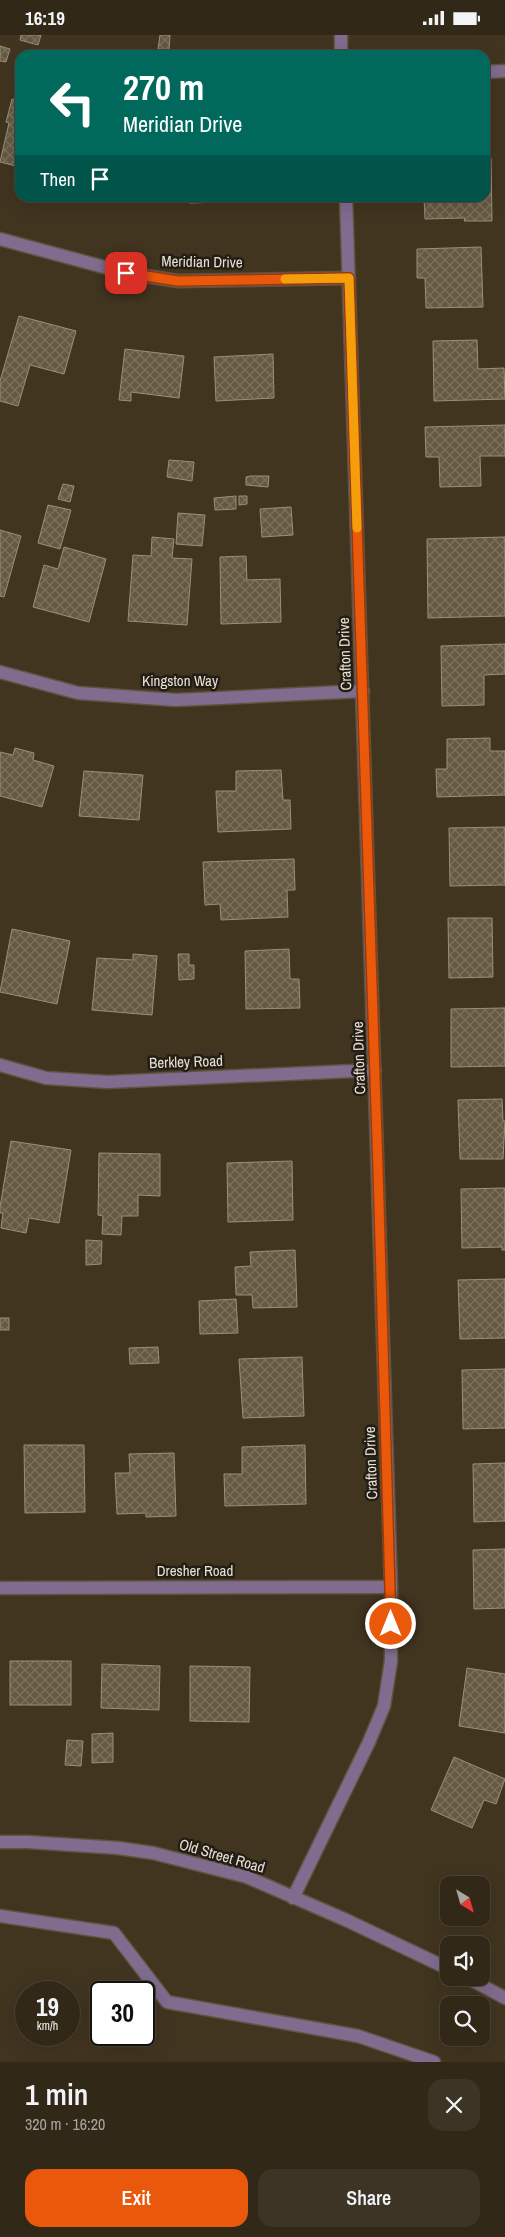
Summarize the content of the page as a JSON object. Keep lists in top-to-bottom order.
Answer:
{
  "streets": {
    "street": [
      "Meridian Drive",
      "Crafton Drive",
      "Kingston Way",
      "Berkley Road",
      "Dresher Road",
      "Old Street Road"
    ]
  },
  "crossings": [
    ["Meridian Drive", "Crafton Drive"],
    ["Crafton Drive", "Kingston Way"],
    ["Crafton Drive", "Berkley Road"],
    ["Crafton Drive", "Dresher Road"],
    ["Crafton Drive", "Old Street Road"]
  ],
  "north": "bottom right",
  "page": {
    "status": "16:19",
    "turn": ["270 m", "Meridian Drive"],
    "then": "Then",
    "speed": "19 km/h",
    "limit": "30",
    "heading": ["1 min", "320 m · 16:20"],
    "buttons": ["Exit", "Share"]
  }
}
